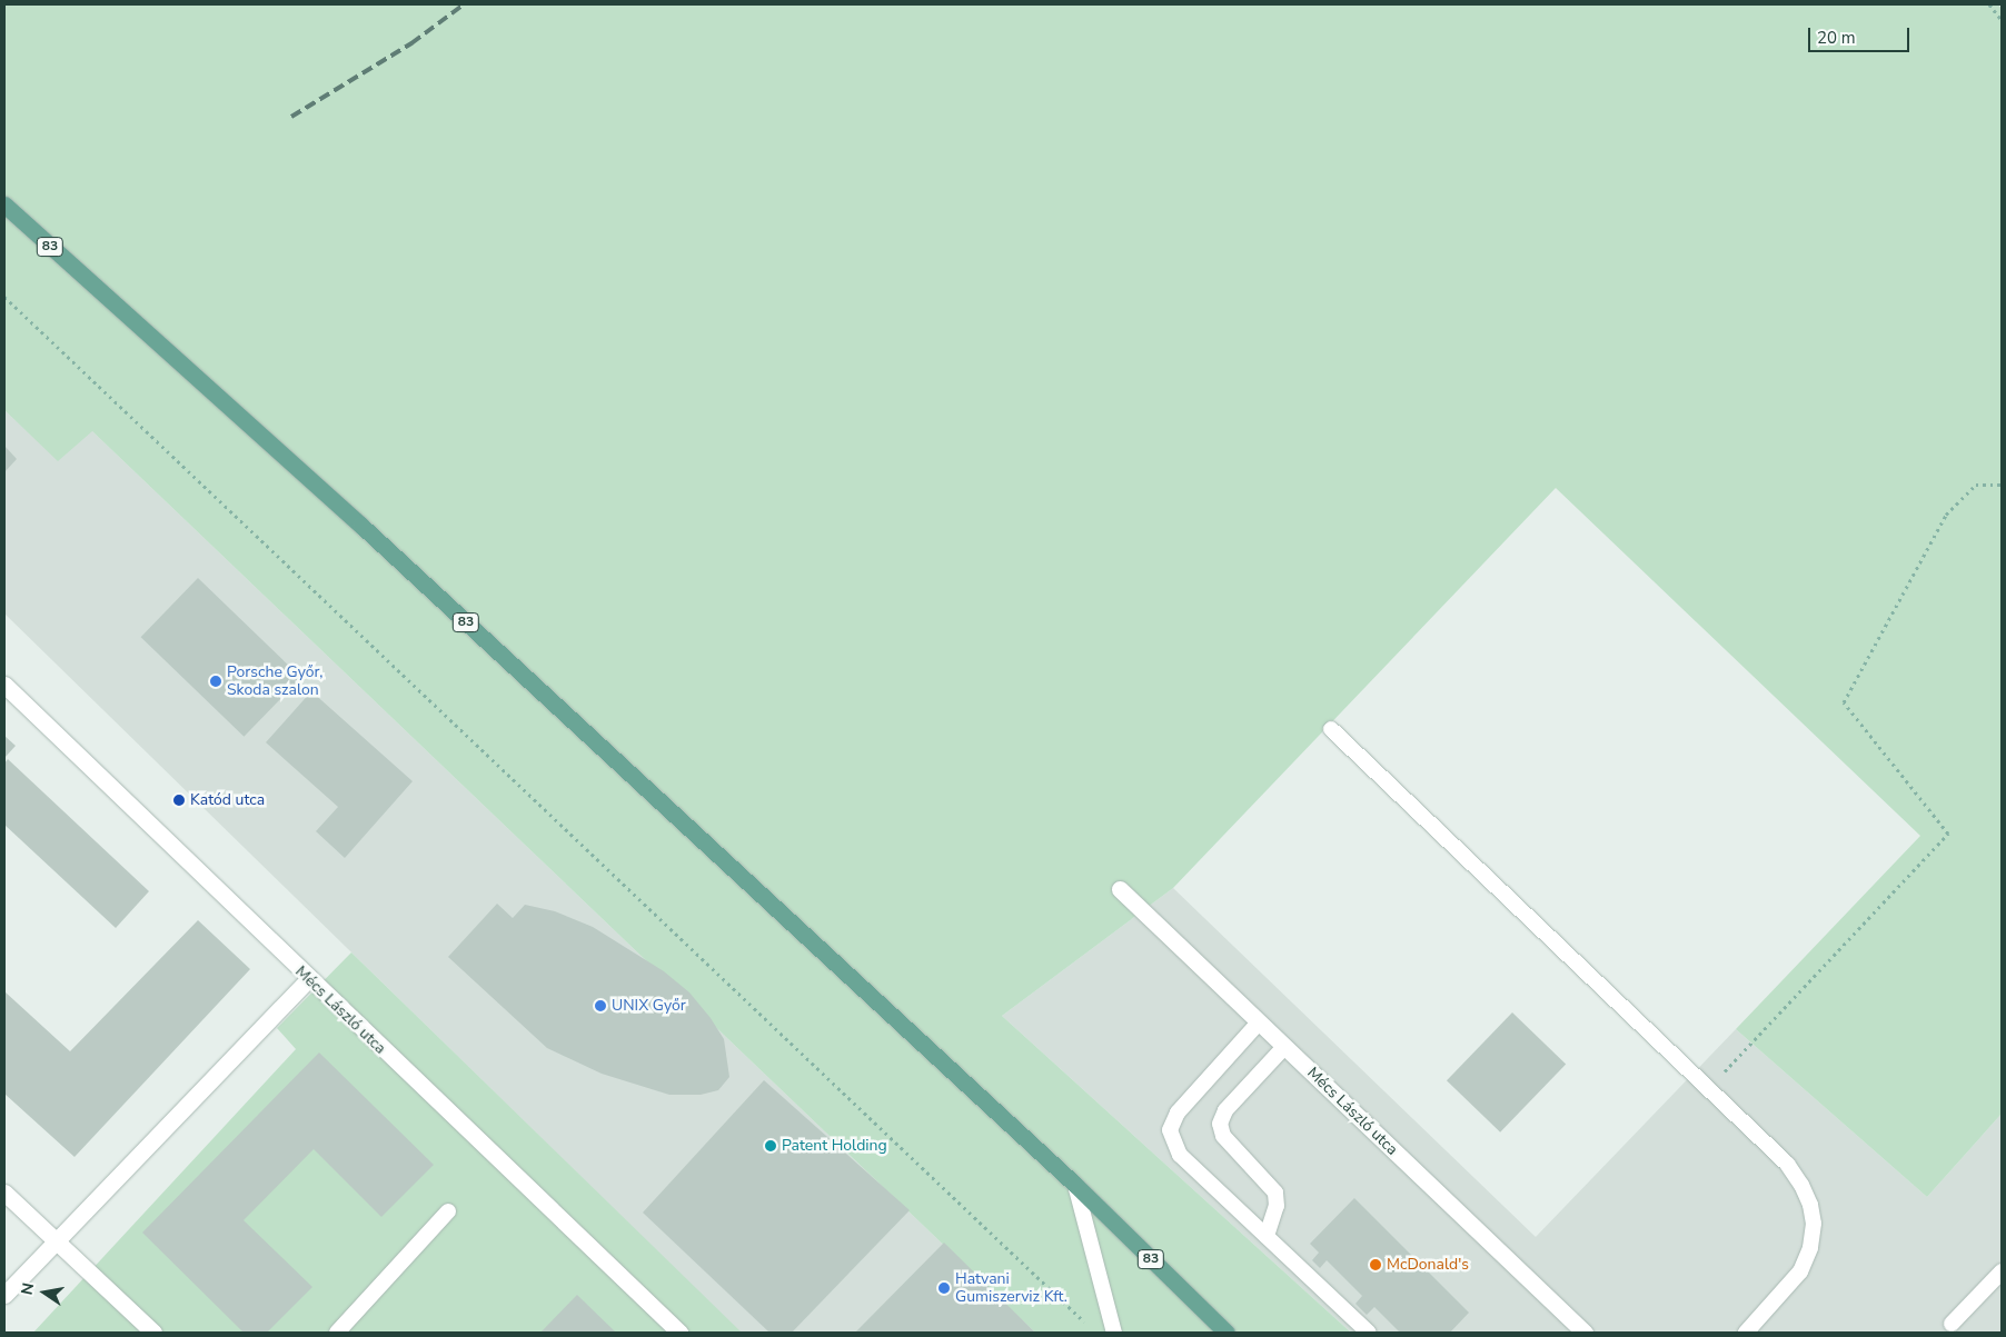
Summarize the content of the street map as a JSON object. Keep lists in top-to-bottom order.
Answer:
{
  "streets": {
    "main road": ["83"],
    "street": ["Mécs László utca"]
  },
  "places": [
    "Porsche Győr, Skoda szalon",
    "Katód utca",
    "UNIX Győr",
    "Patent Holding",
    "McDonald's",
    "Hatvani Gumiszerviz Kft."
  ],
  "scale_bar": "20 m",
  "north": "left"
}
